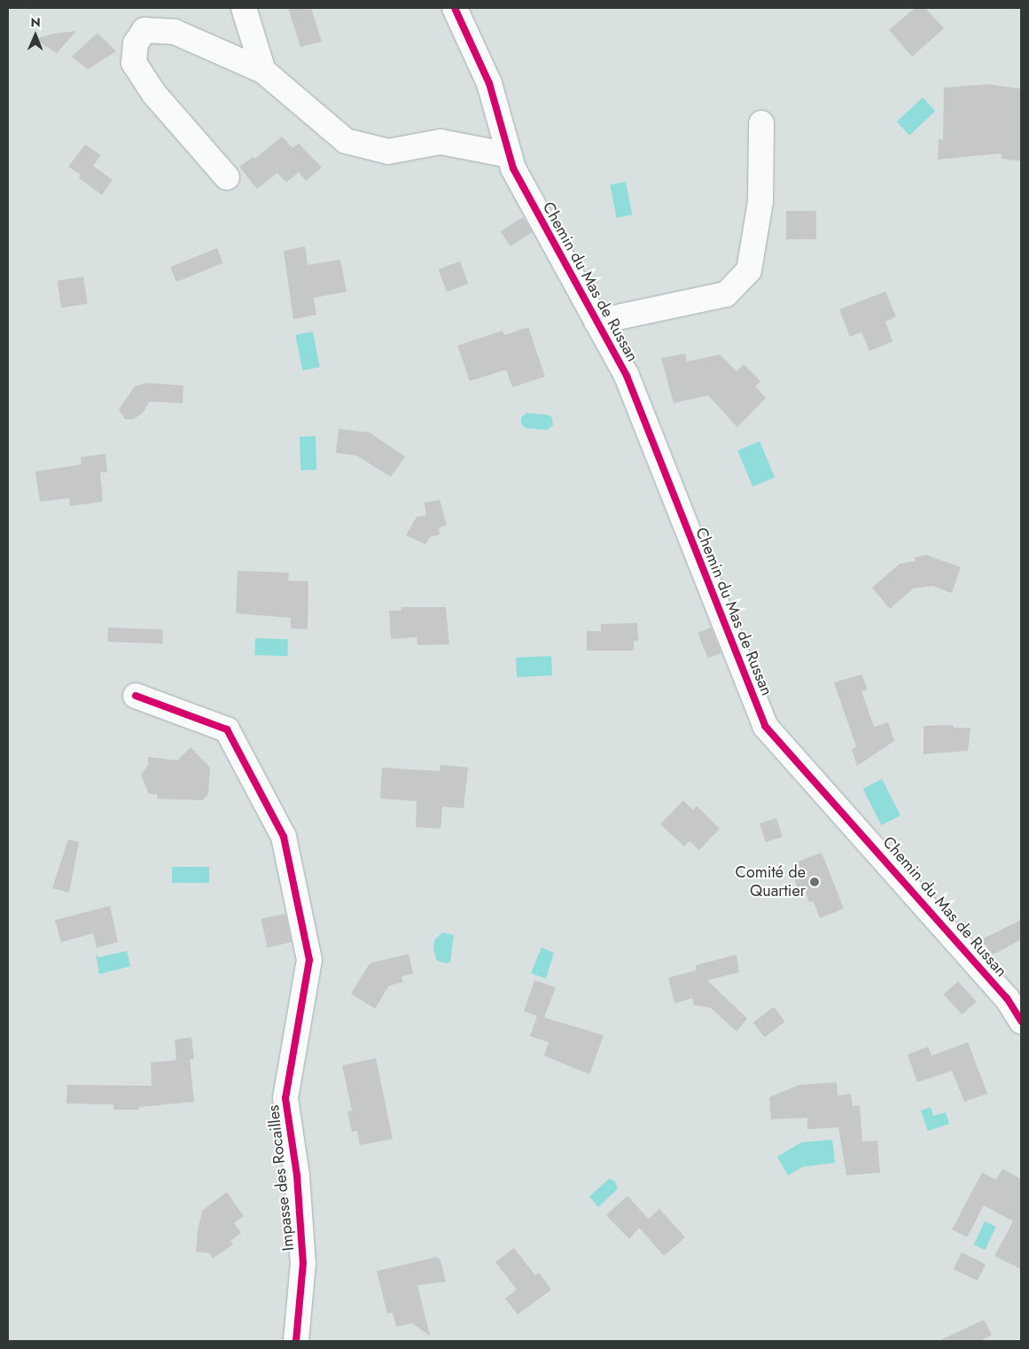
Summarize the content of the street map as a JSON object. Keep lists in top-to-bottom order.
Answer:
{
  "streets": {
    "street": ["Chemin du Mas de Russan", "Impasse des Rocailles"]
  },
  "places": ["Comité de Quartier"],
  "north": "top"
}
